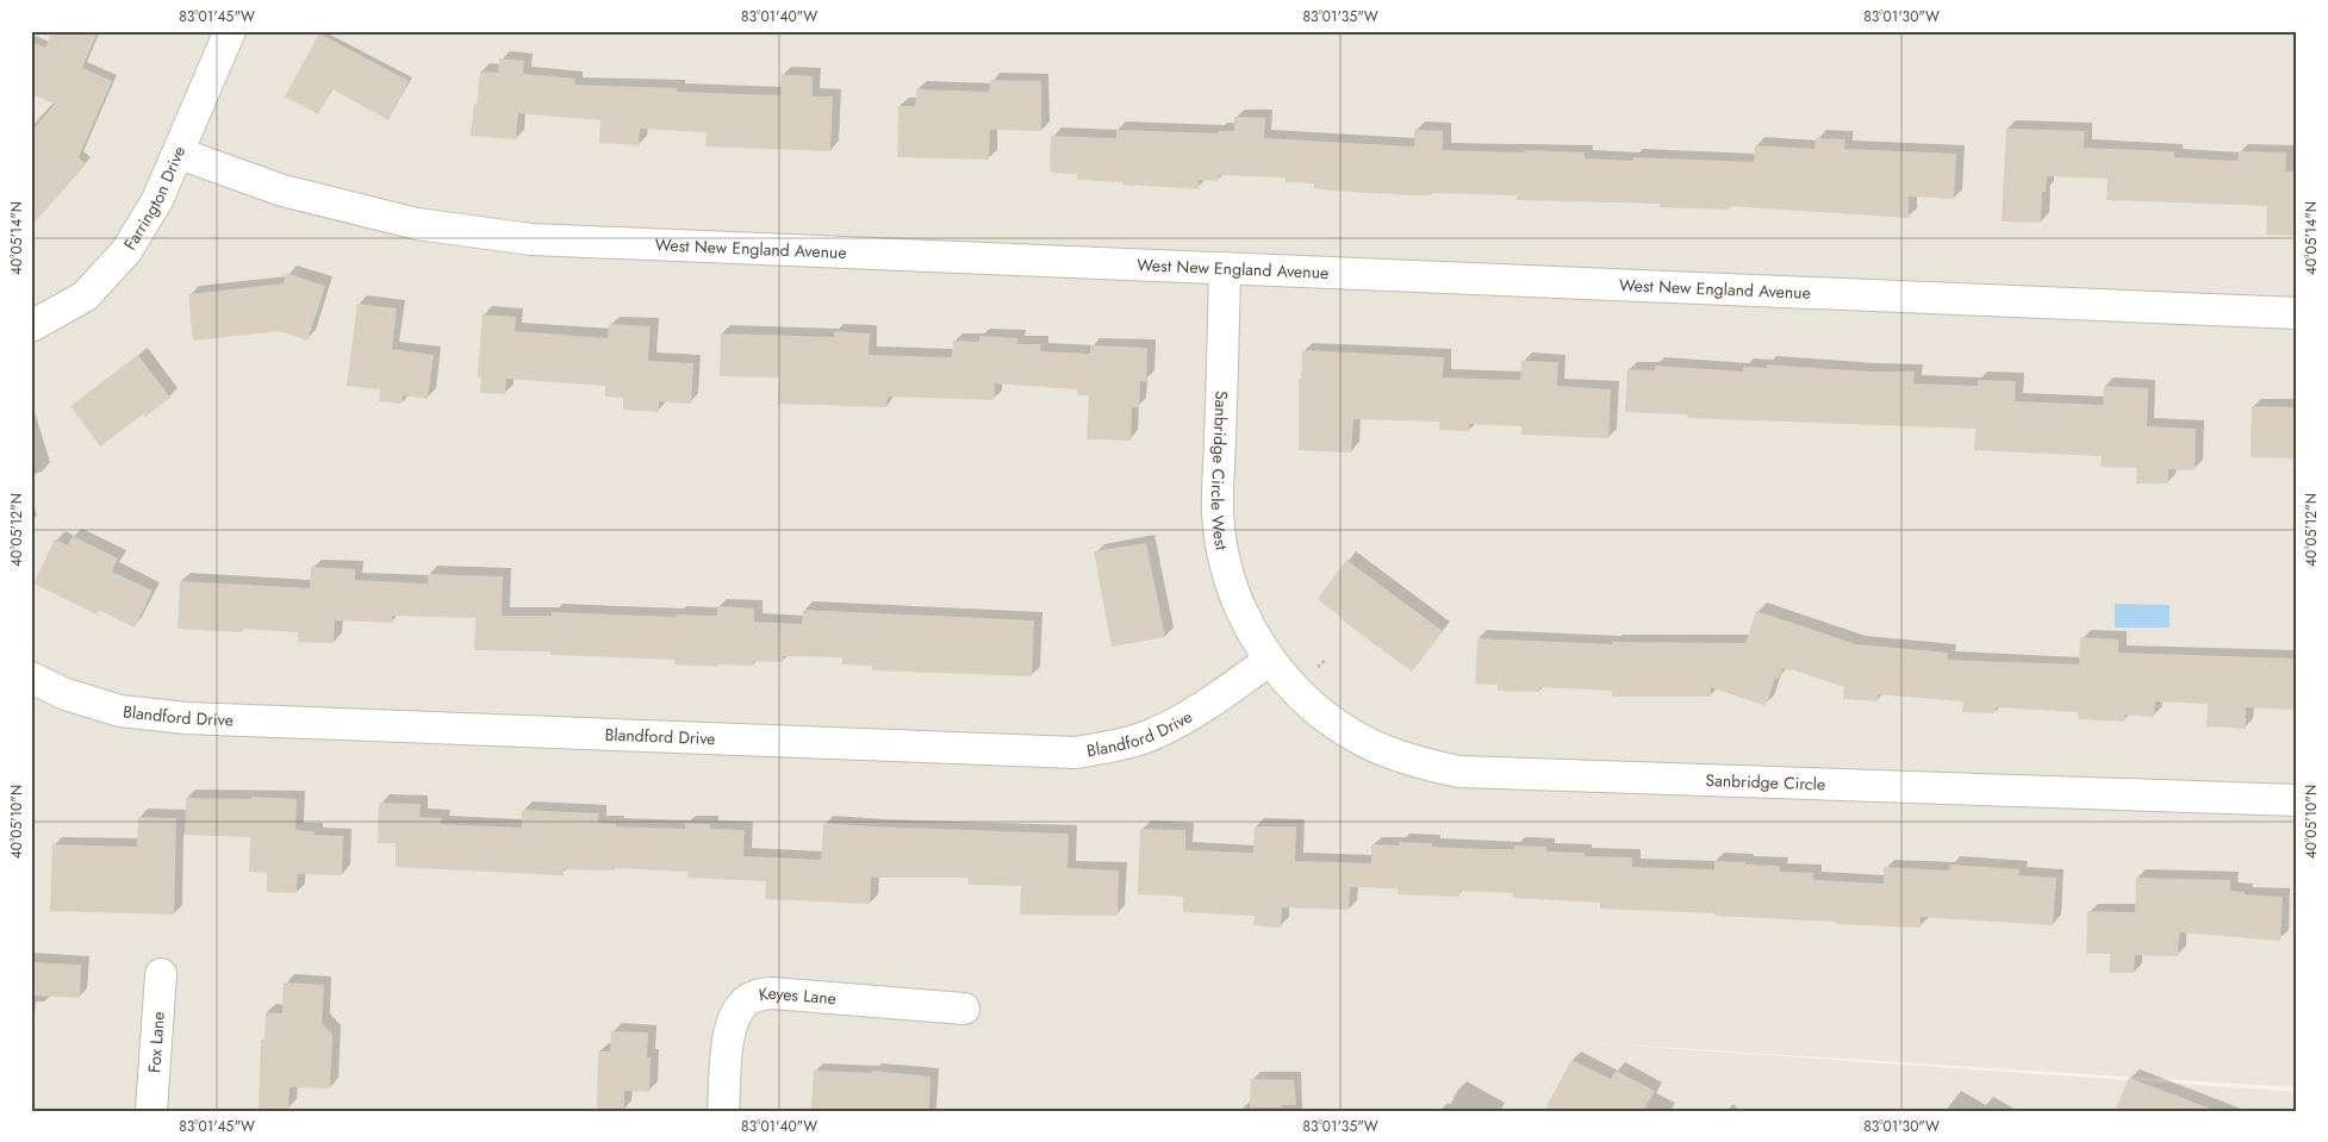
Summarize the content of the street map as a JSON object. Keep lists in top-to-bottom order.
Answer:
{
  "streets": {
    "street": [
      "Farrington Drive",
      "West New England Avenue",
      "Sanbridge Circle West",
      "Blandford Drive",
      "Sanbridge Circle",
      "Keyes Lane",
      "Fox Lane"
    ]
  },
  "crossings": [
    ["Farrington Drive", "West New England Avenue"],
    ["West New England Avenue", "Sanbridge Circle West"],
    ["Sanbridge Circle West", "Blandford Drive"],
    ["Sanbridge Circle West", "Sanbridge Circle"],
    ["Blandford Drive", "Sanbridge Circle"]
  ],
  "coordinates": [
    "83°01'45\"W",
    "83°01'40\"W",
    "83°01'35\"W",
    "83°01'30\"W",
    "40°05'14\"N",
    "40°05'12\"N",
    "40°05'10\"N"
  ]
}
